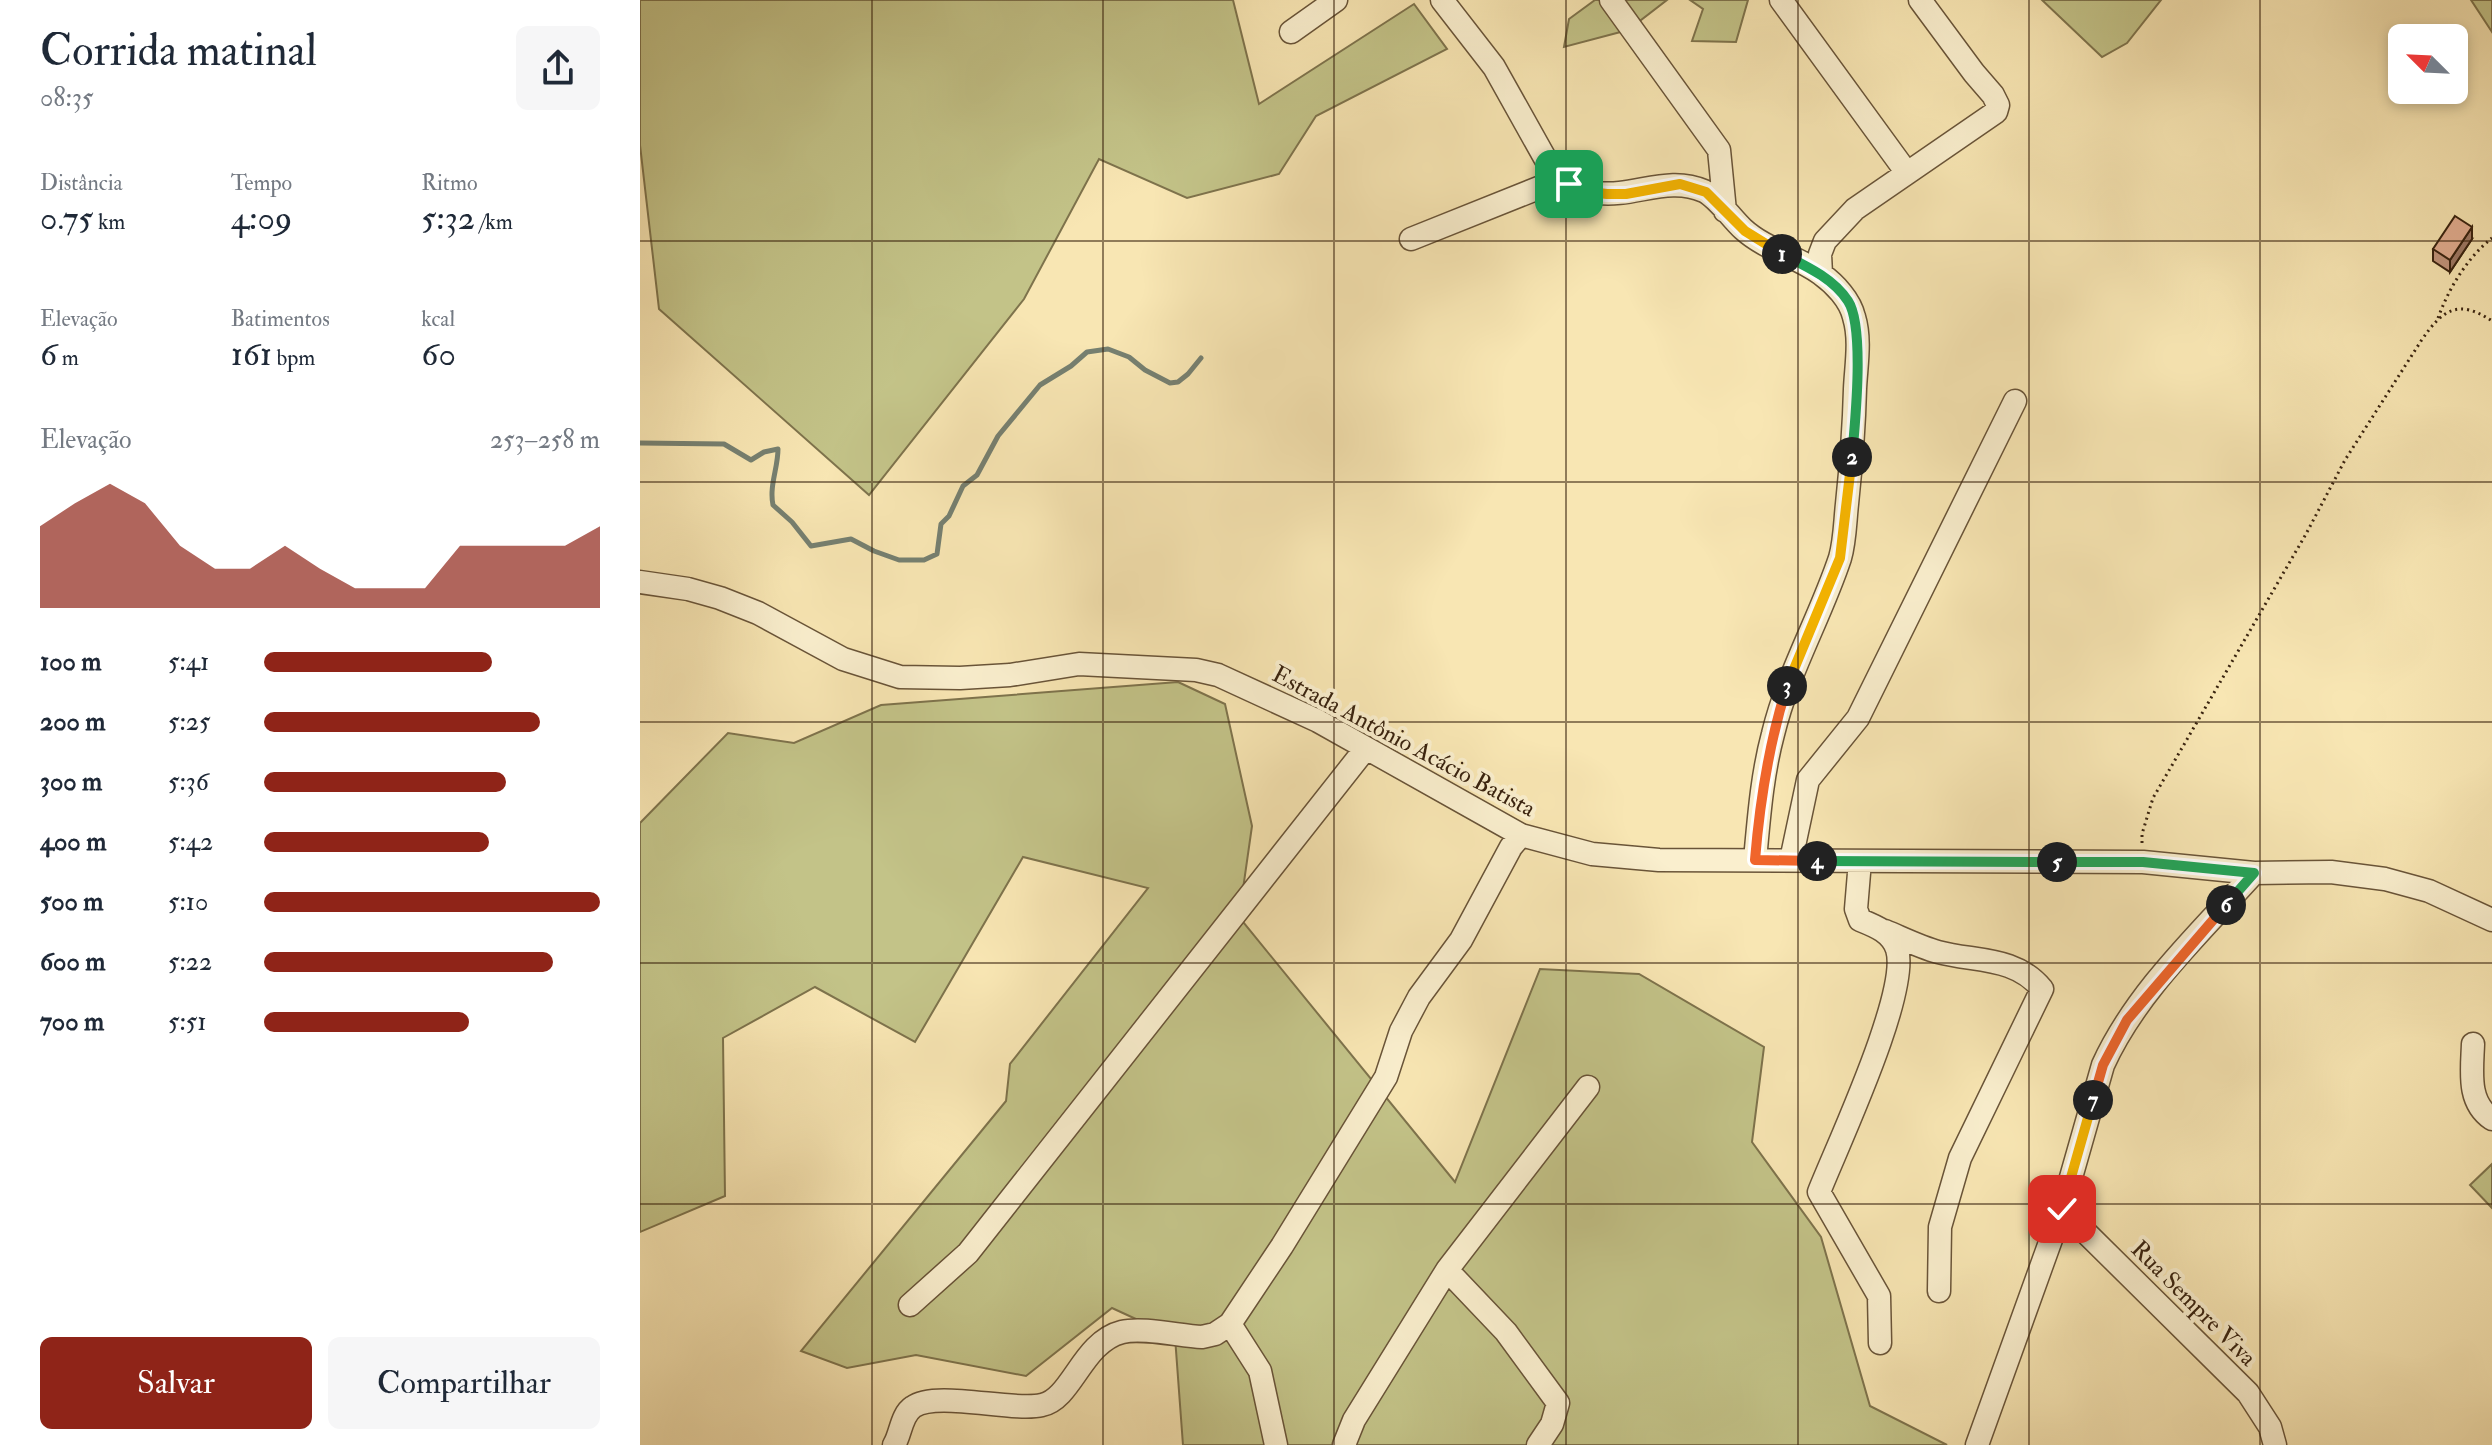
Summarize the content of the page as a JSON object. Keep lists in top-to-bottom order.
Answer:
{
  "streets": {
    "street": ["Estrada Antônio Acácio Batista", "Rua Sempre Viva"]
  },
  "north": "top left",
  "page": {
    "heading": ["Corrida matinal", "08:35"],
    "stats": [
      ["Distância", "0.75 km"],
      ["Tempo", "4:09"],
      ["Ritmo", "5:32 /km"],
      ["Elevação", "6 m"],
      ["Batimentos", "161 bpm"],
      ["kcal", "60"]
    ],
    "pins": [
      "1",
      "2",
      "3",
      "4",
      "5",
      "6",
      "7"
    ],
    "chart": ["Elevação", "253–258 m"],
    "list": [
      {
        "name": "100 m",
        "note": "5:41"
      },
      {
        "name": "200 m",
        "note": "5:25"
      },
      {
        "name": "300 m",
        "note": "5:36"
      },
      {
        "name": "400 m",
        "note": "5:42"
      },
      {
        "name": "500 m",
        "note": "5:10"
      },
      {
        "name": "600 m",
        "note": "5:22"
      },
      {
        "name": "700 m",
        "note": "5:51"
      }
    ],
    "buttons": ["Salvar", "Compartilhar"]
  }
}
